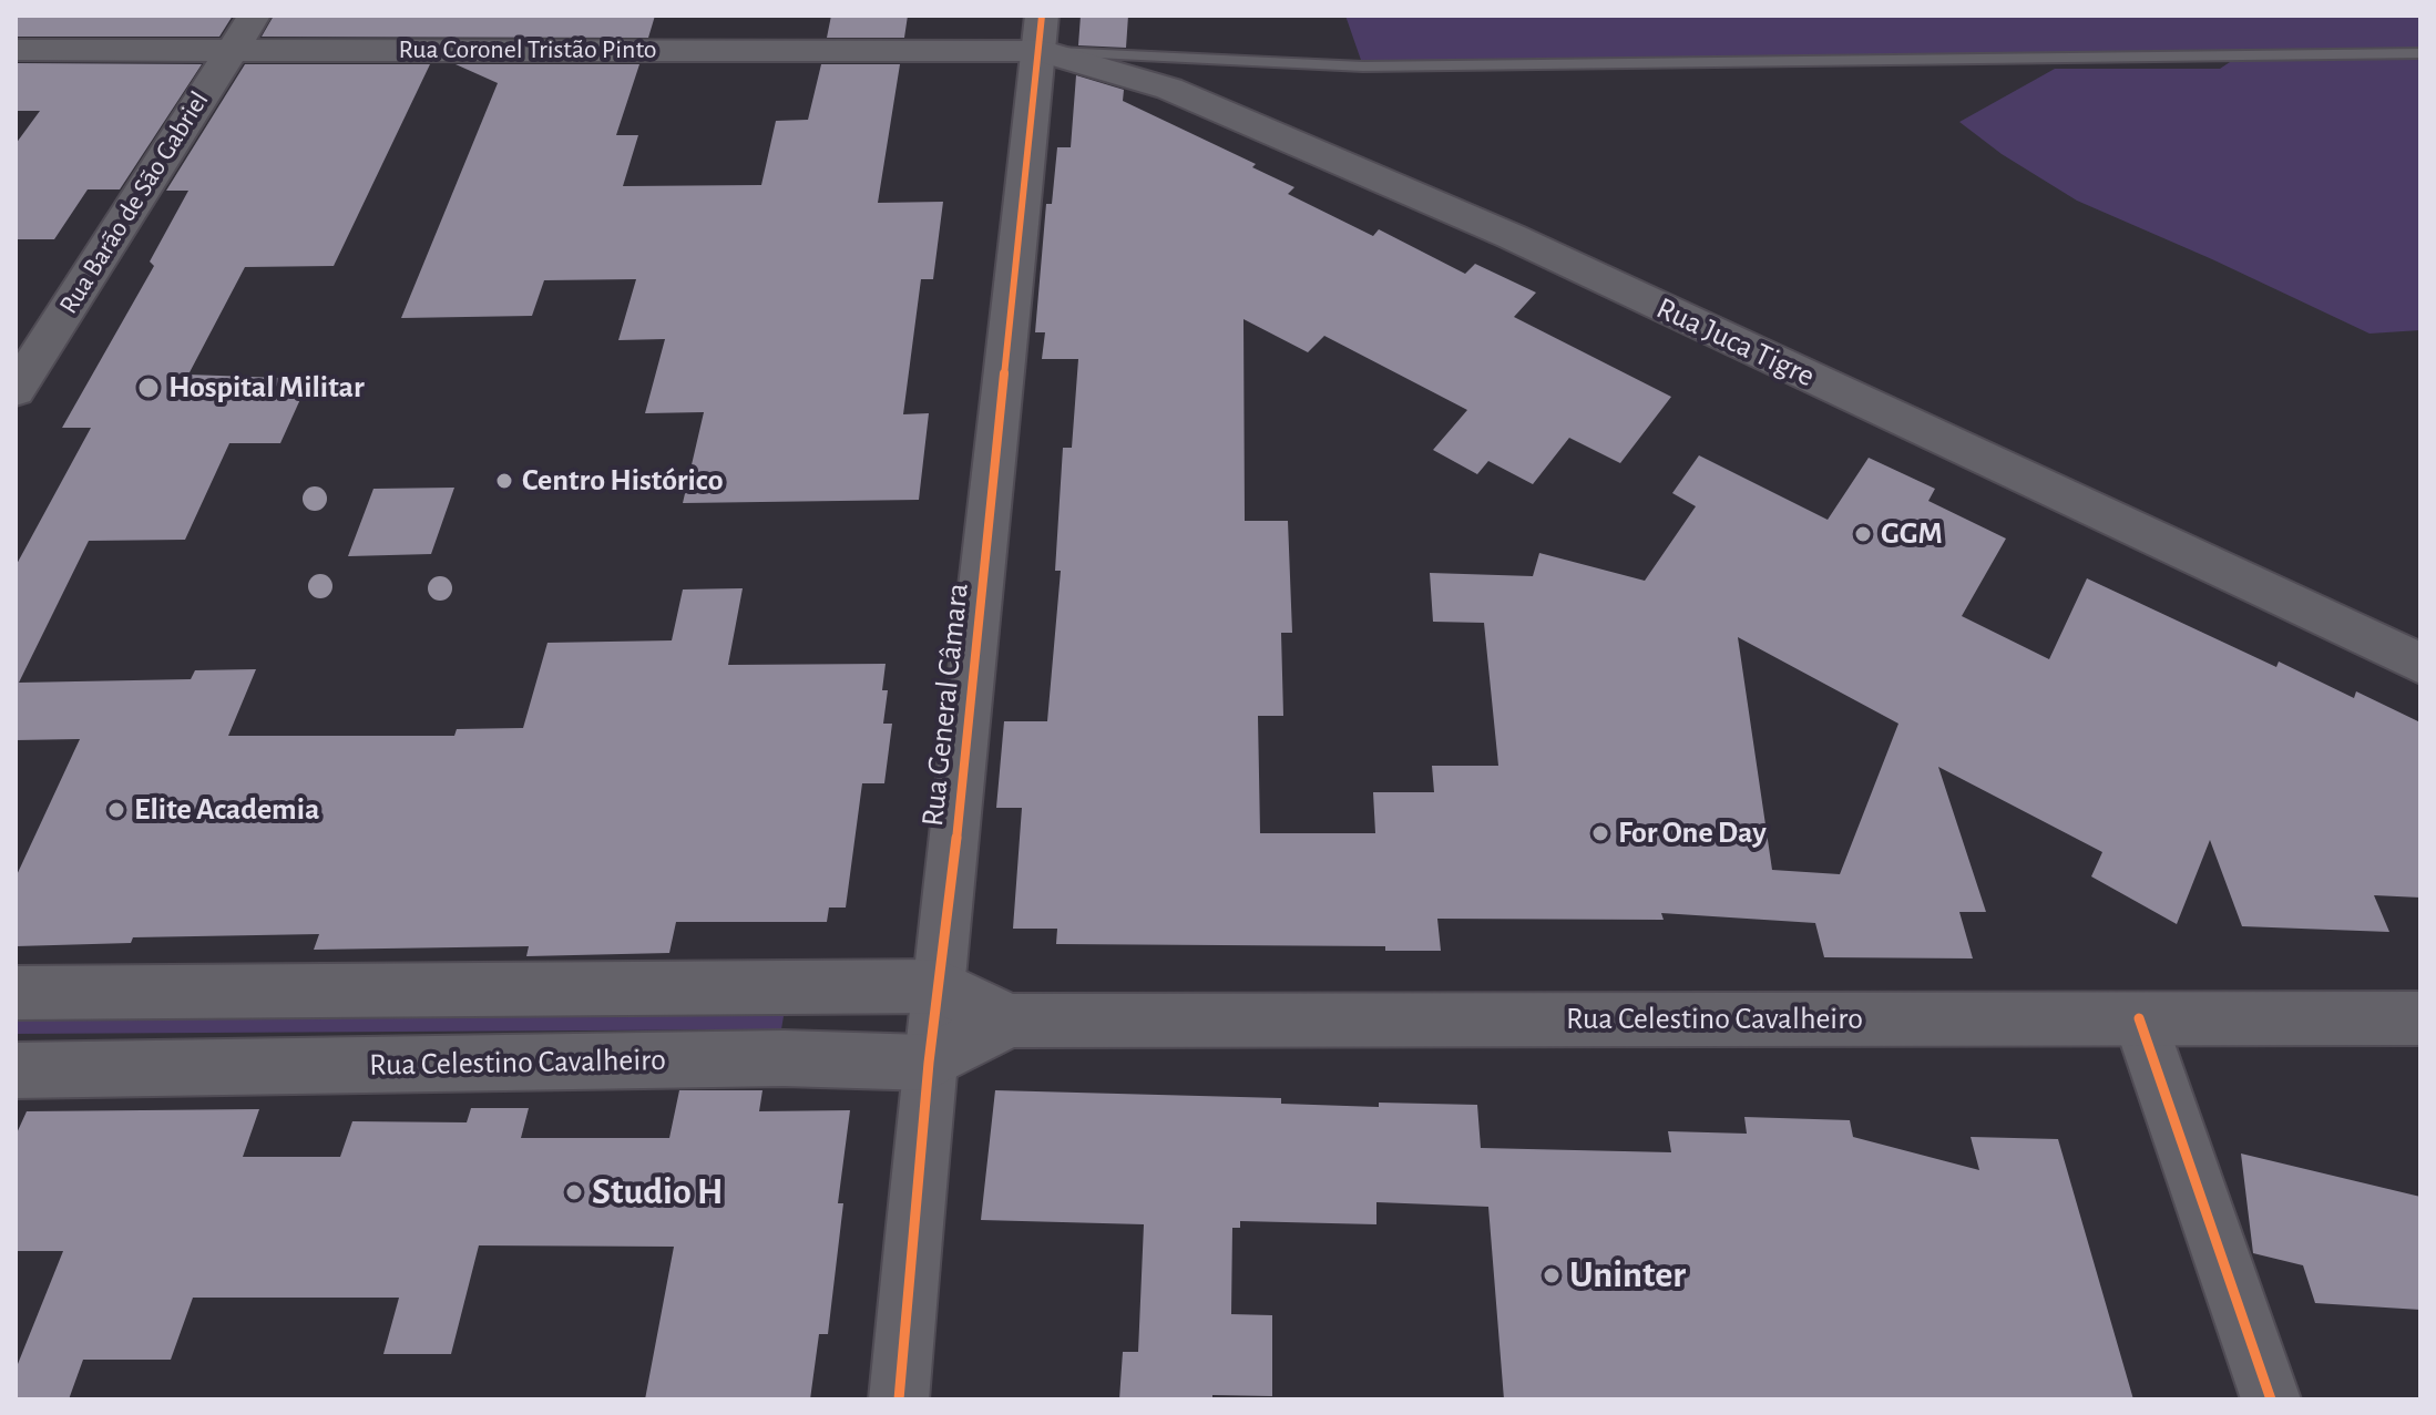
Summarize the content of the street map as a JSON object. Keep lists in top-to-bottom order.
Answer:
{
  "streets": {
    "main road": [
      "Rua Coronel Tristão Pinto",
      "Rua Barão de São Gabriel",
      "Rua Juca Tigre",
      "Rua Celestino Cavalheiro"
    ],
    "street": ["Rua General Câmara"]
  },
  "crossings": [
    ["Rua Coronel Tristão Pinto", "Rua Barão de São Gabriel"],
    ["Rua Coronel Tristão Pinto", "Rua Juca Tigre"],
    ["Rua Coronel Tristão Pinto", "Rua General Câmara"],
    ["Rua Juca Tigre", "Rua General Câmara"],
    ["Rua General Câmara", "Rua Celestino Cavalheiro"]
  ],
  "places": [
    "Hospital Militar",
    "Centro Histórico",
    "GGM",
    "Elite Academia",
    "For One Day",
    "Studio H",
    "Uninter"
  ]
}
